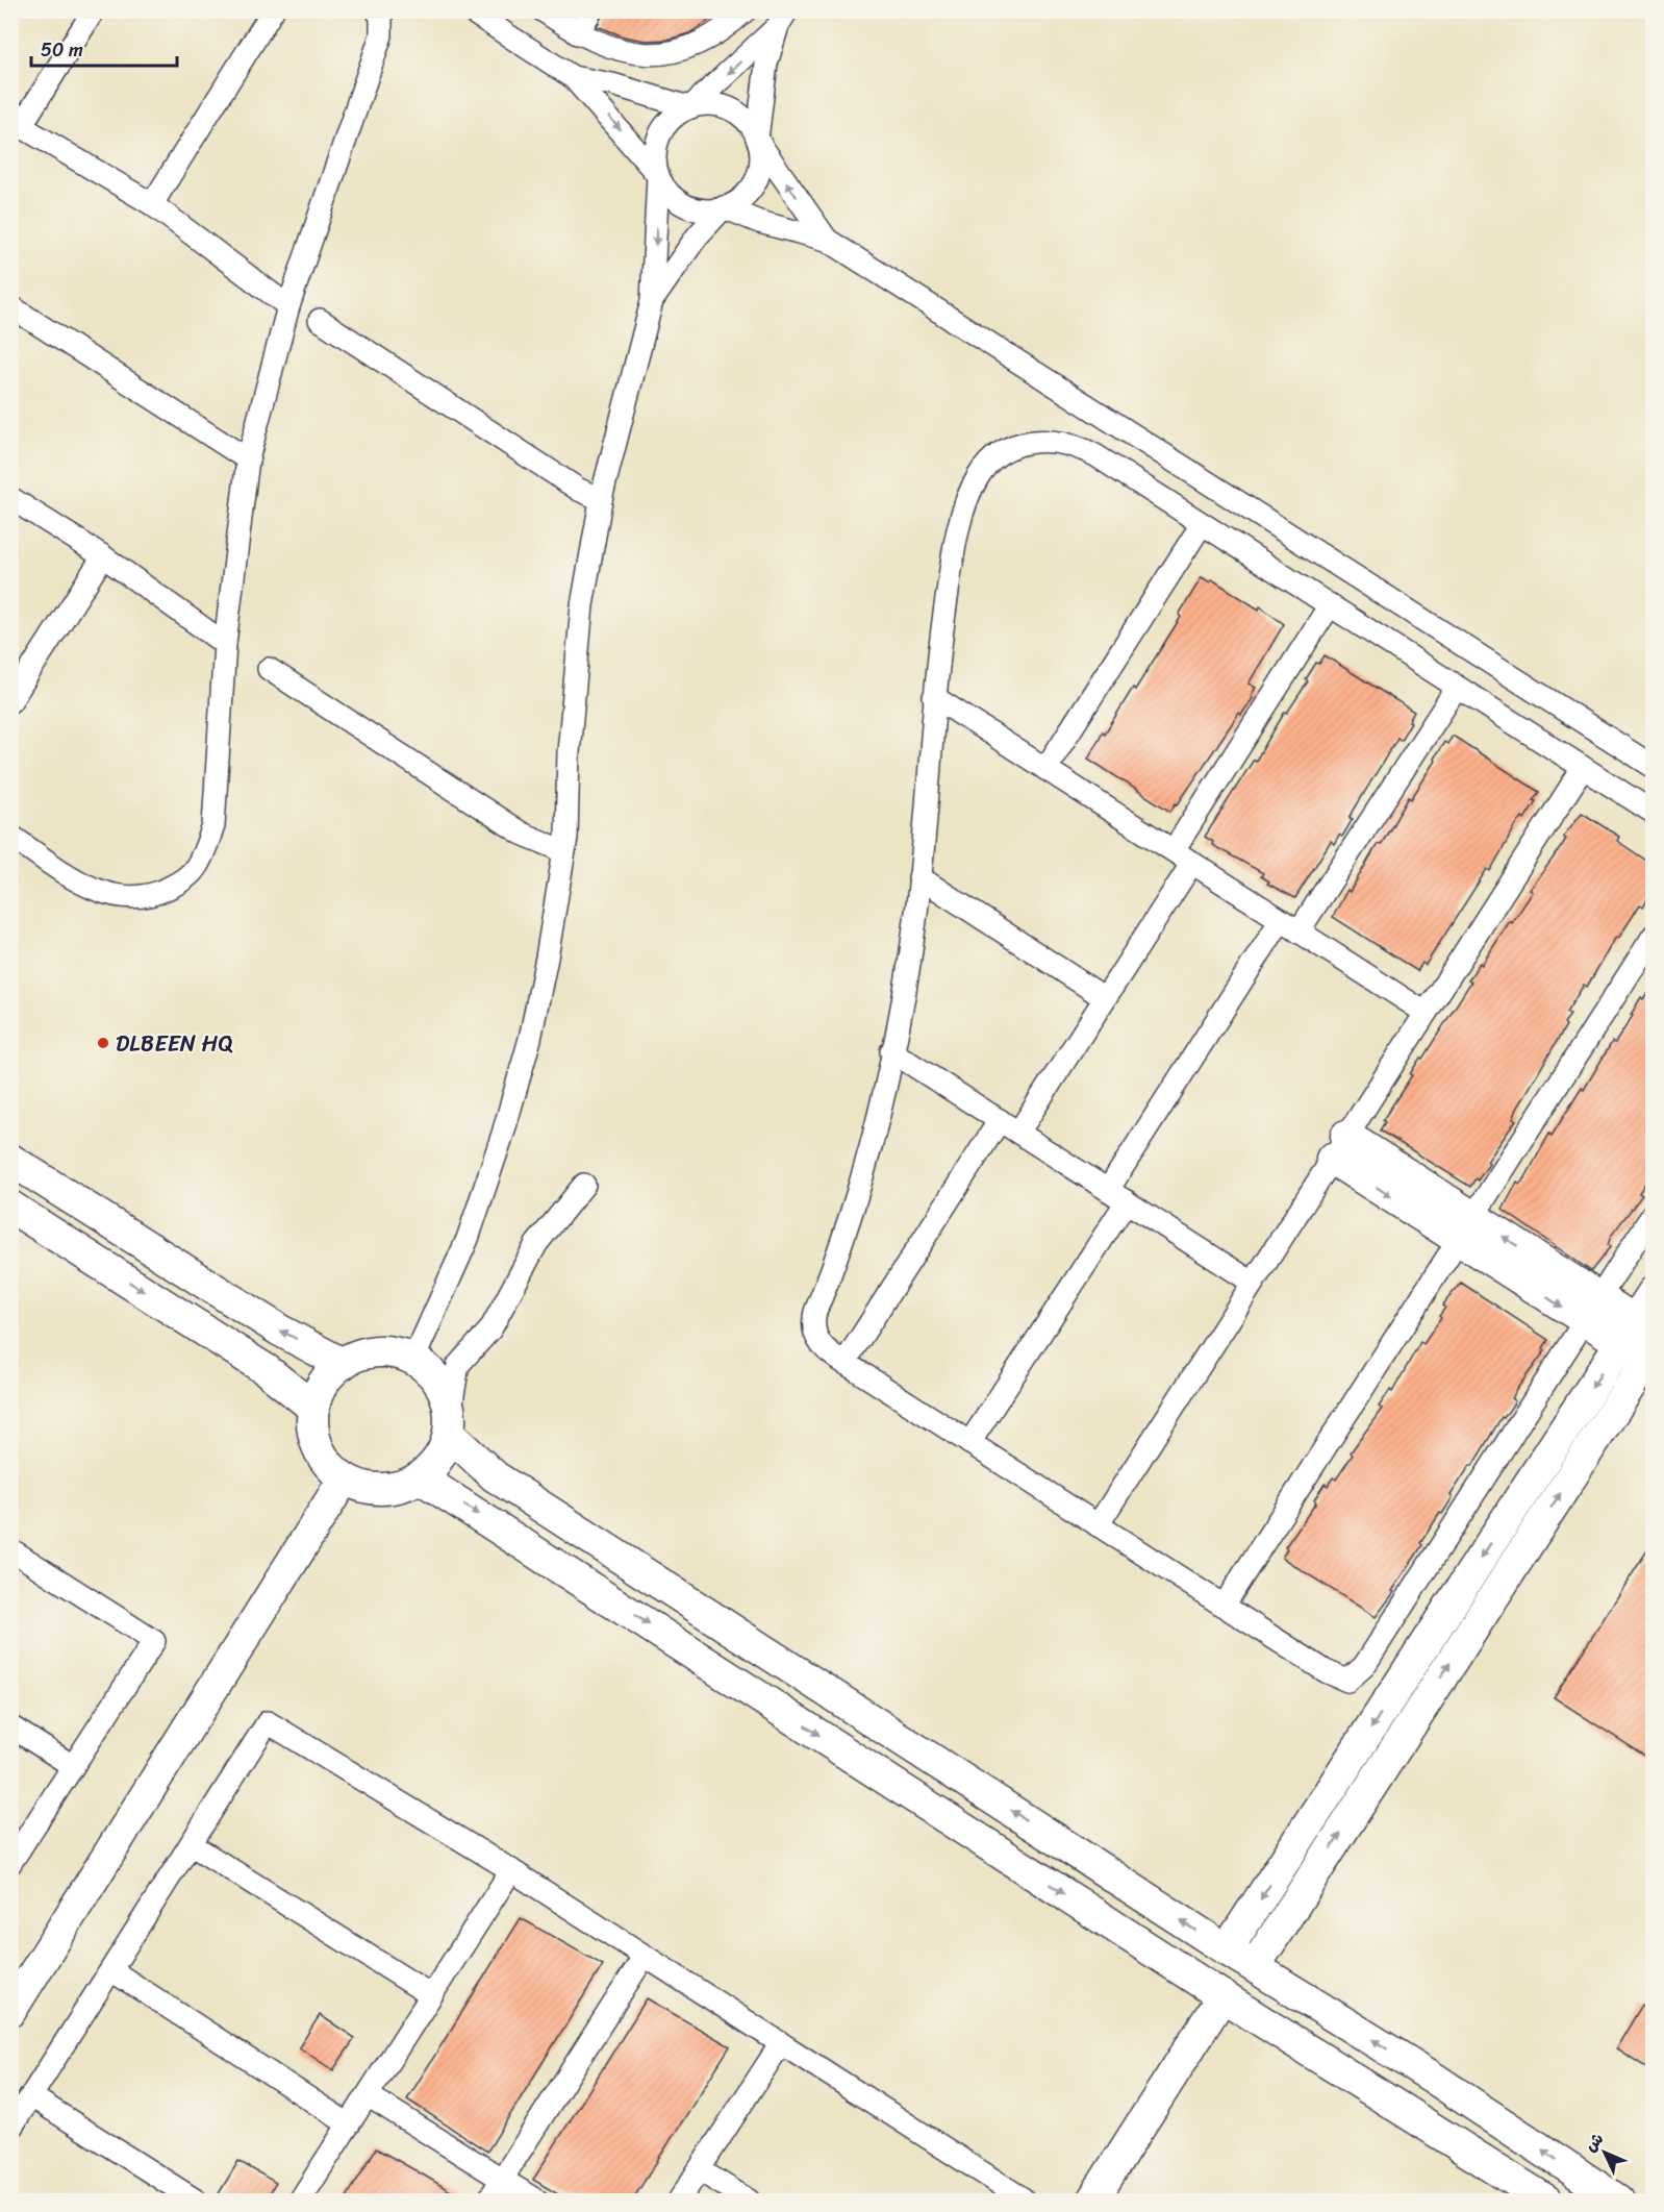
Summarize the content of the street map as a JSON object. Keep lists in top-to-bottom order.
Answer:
{
  "places": ["DLBEEN HQ"],
  "scale_bar": "50 m",
  "north": "top left"
}
